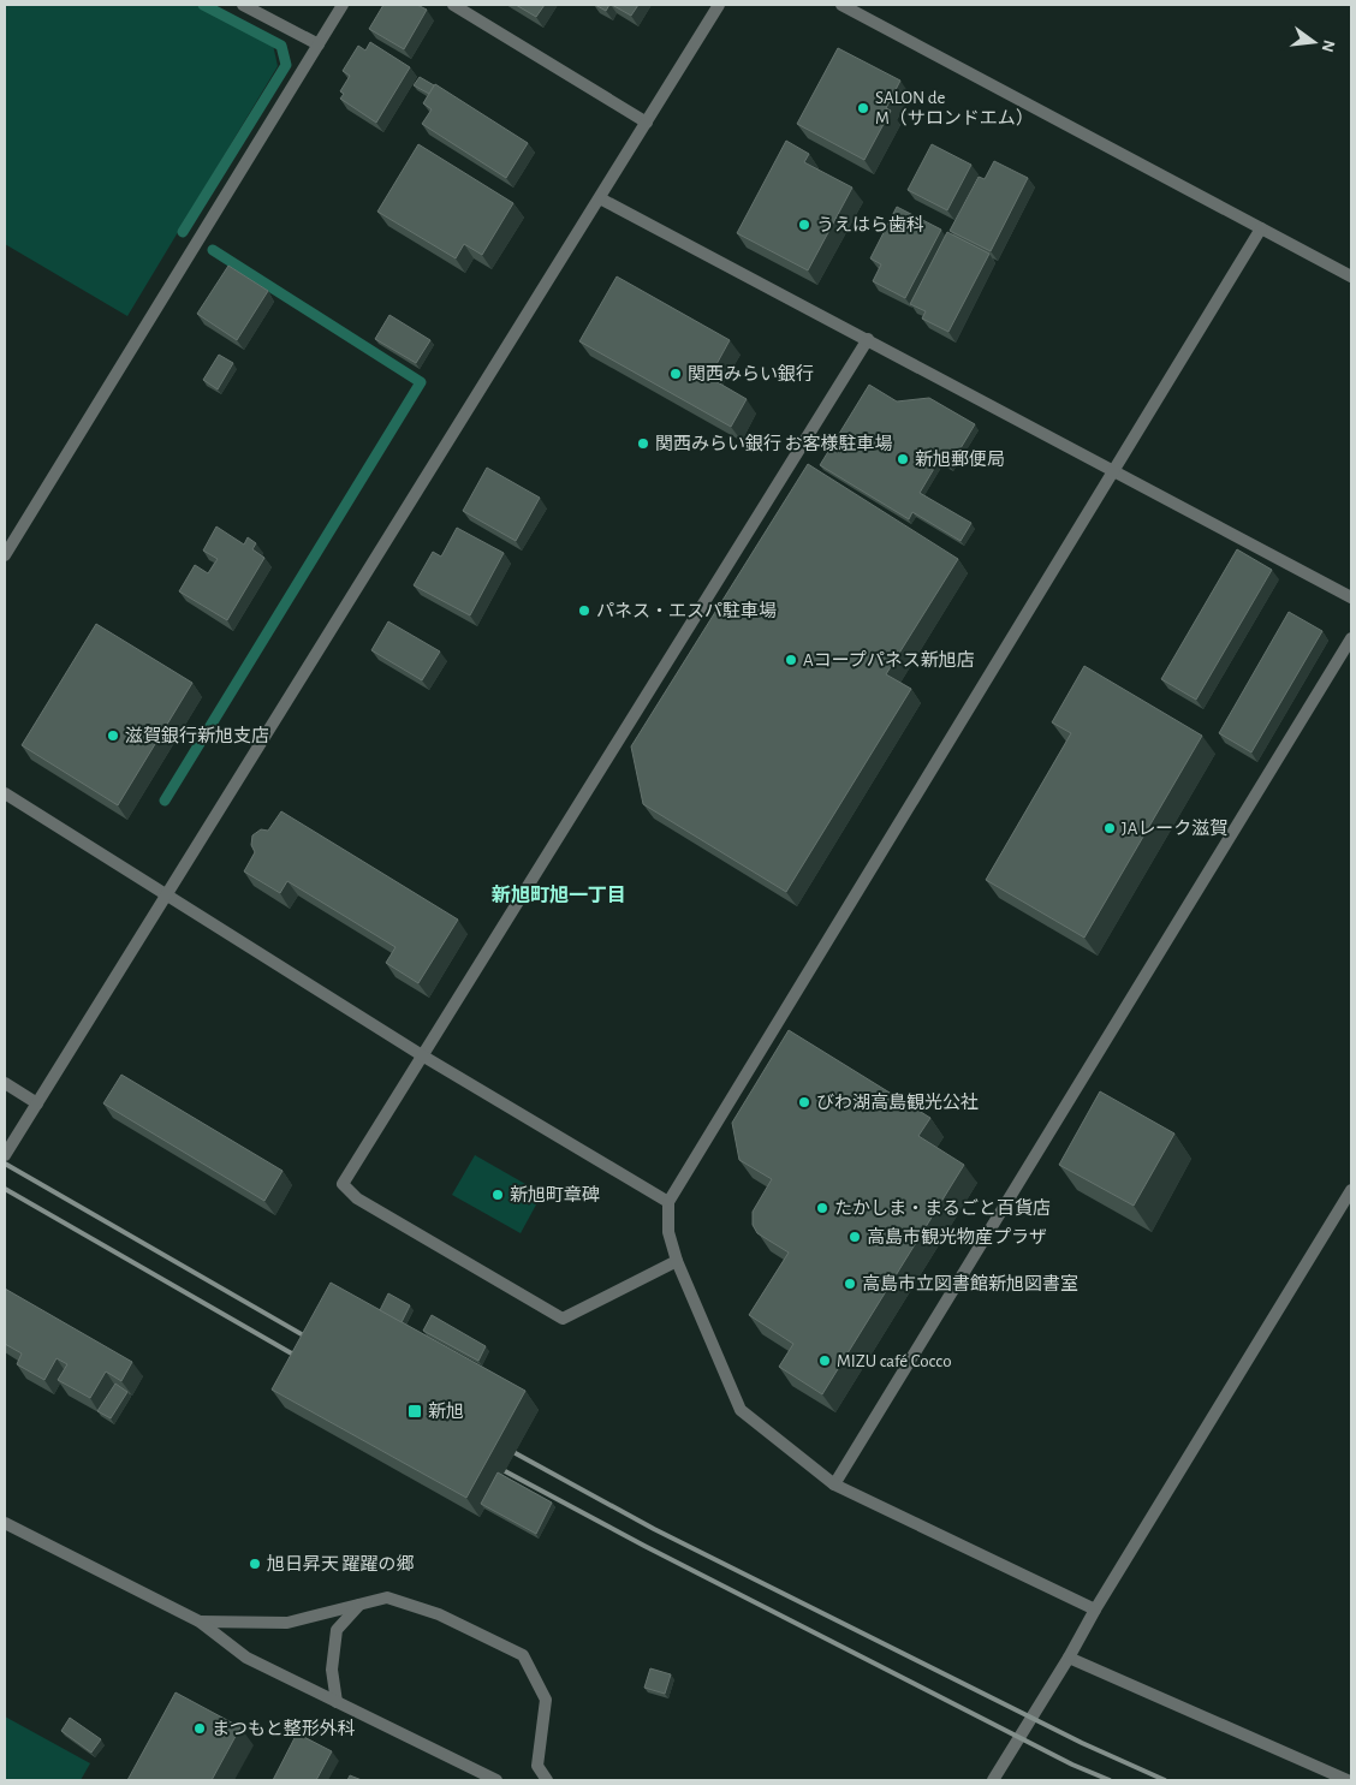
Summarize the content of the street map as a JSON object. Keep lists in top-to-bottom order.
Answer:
{
  "districts": ["新旭町旭一丁目"],
  "places": {
    "other": [
      "SALON de M（サロンドエム）",
      "うえはら歯科",
      "関西みらい銀行",
      "関西みらい銀行 お客様駐車場",
      "新旭郵便局",
      "パネス・エスパ駐車場",
      "Aコープパネス新旭店",
      "滋賀銀行新旭支店",
      "JAレーク滋賀",
      "びわ湖高島観光公社",
      "新旭町章碑",
      "たかしま・まるごと百貨店",
      "高島市観光物産プラザ",
      "高島市立図書館新旭図書室",
      "MIZU café Cocco",
      "旭日昇天 躍躍の郷",
      "まつもと整形外科"
    ],
    "transit": ["新旭"]
  },
  "north": "right"
}
